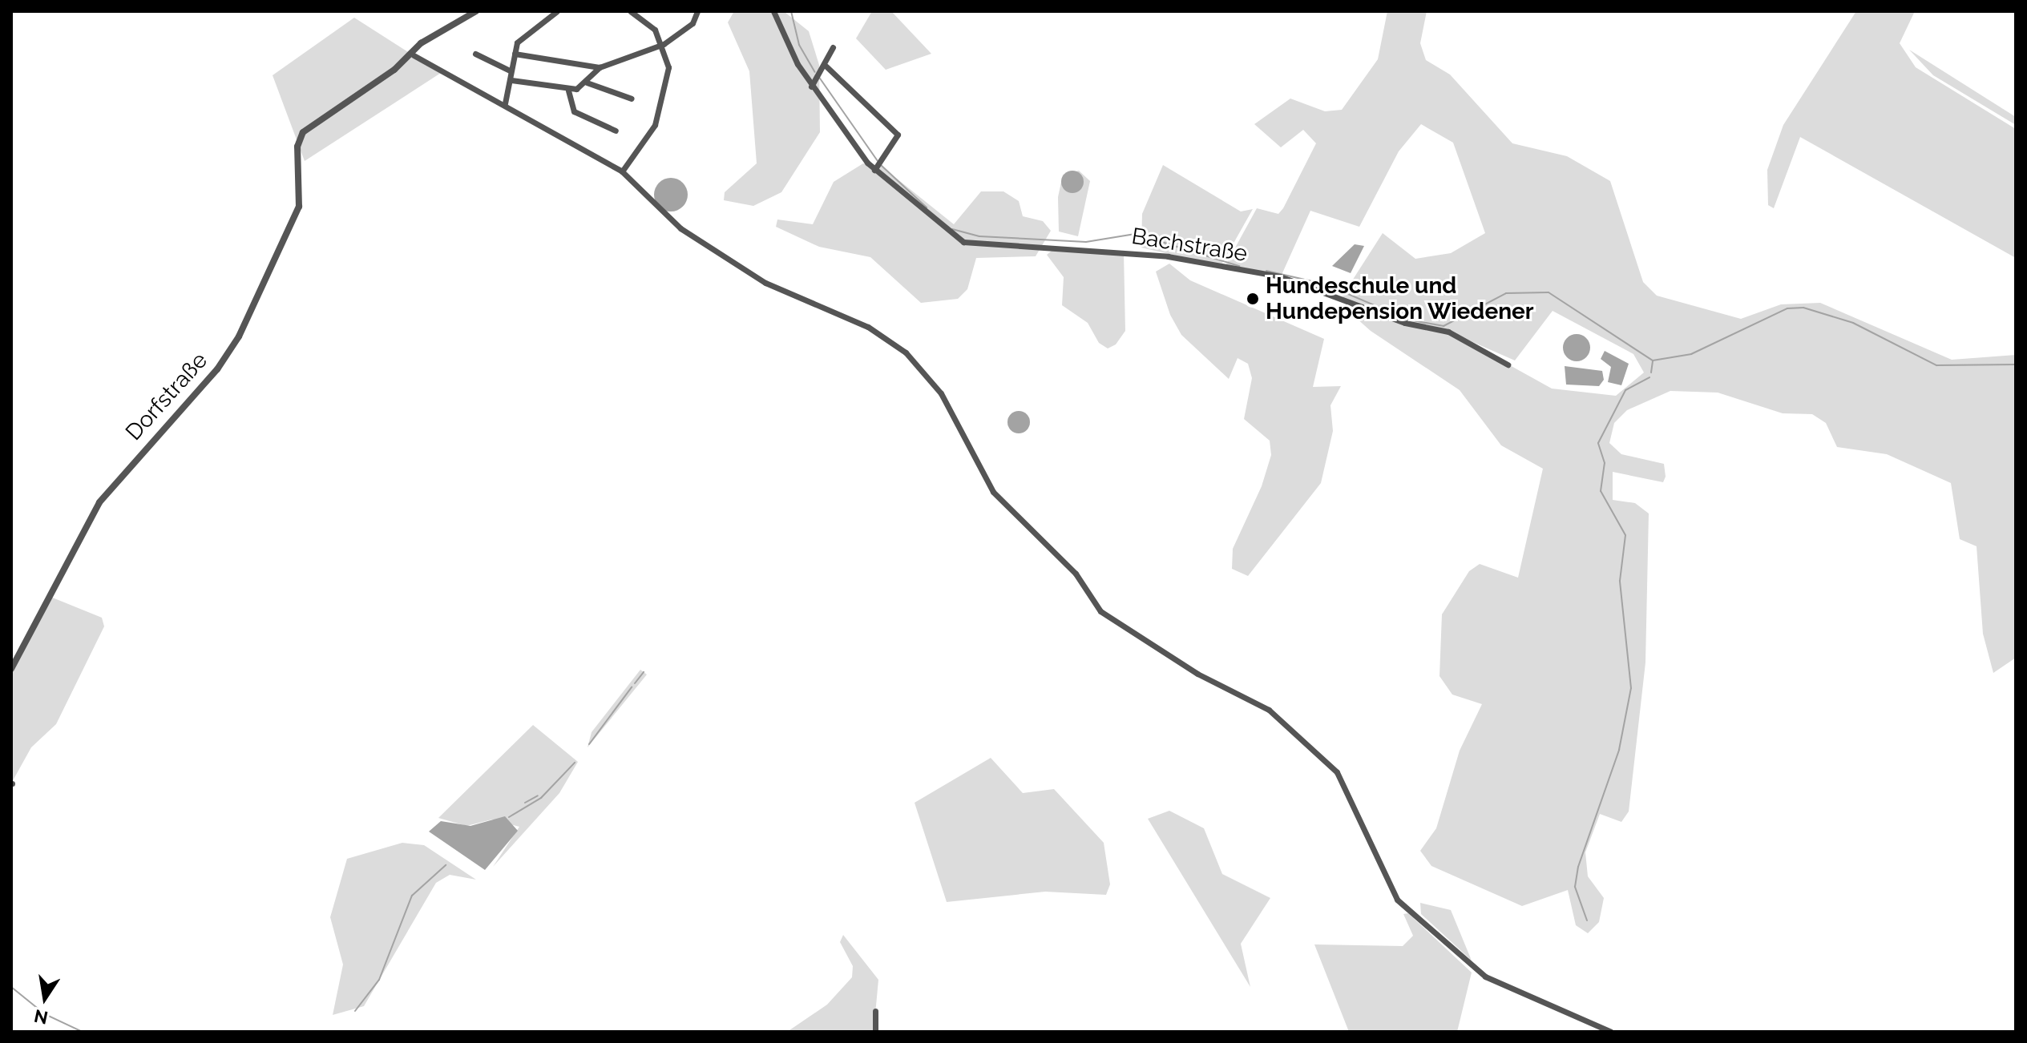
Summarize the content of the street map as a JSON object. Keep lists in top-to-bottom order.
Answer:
{
  "streets": {
    "street": ["Bachstraße", "Dorfstraße"]
  },
  "places": ["Hundeschule und Hundepension Wiedener"],
  "north": "bottom"
}
